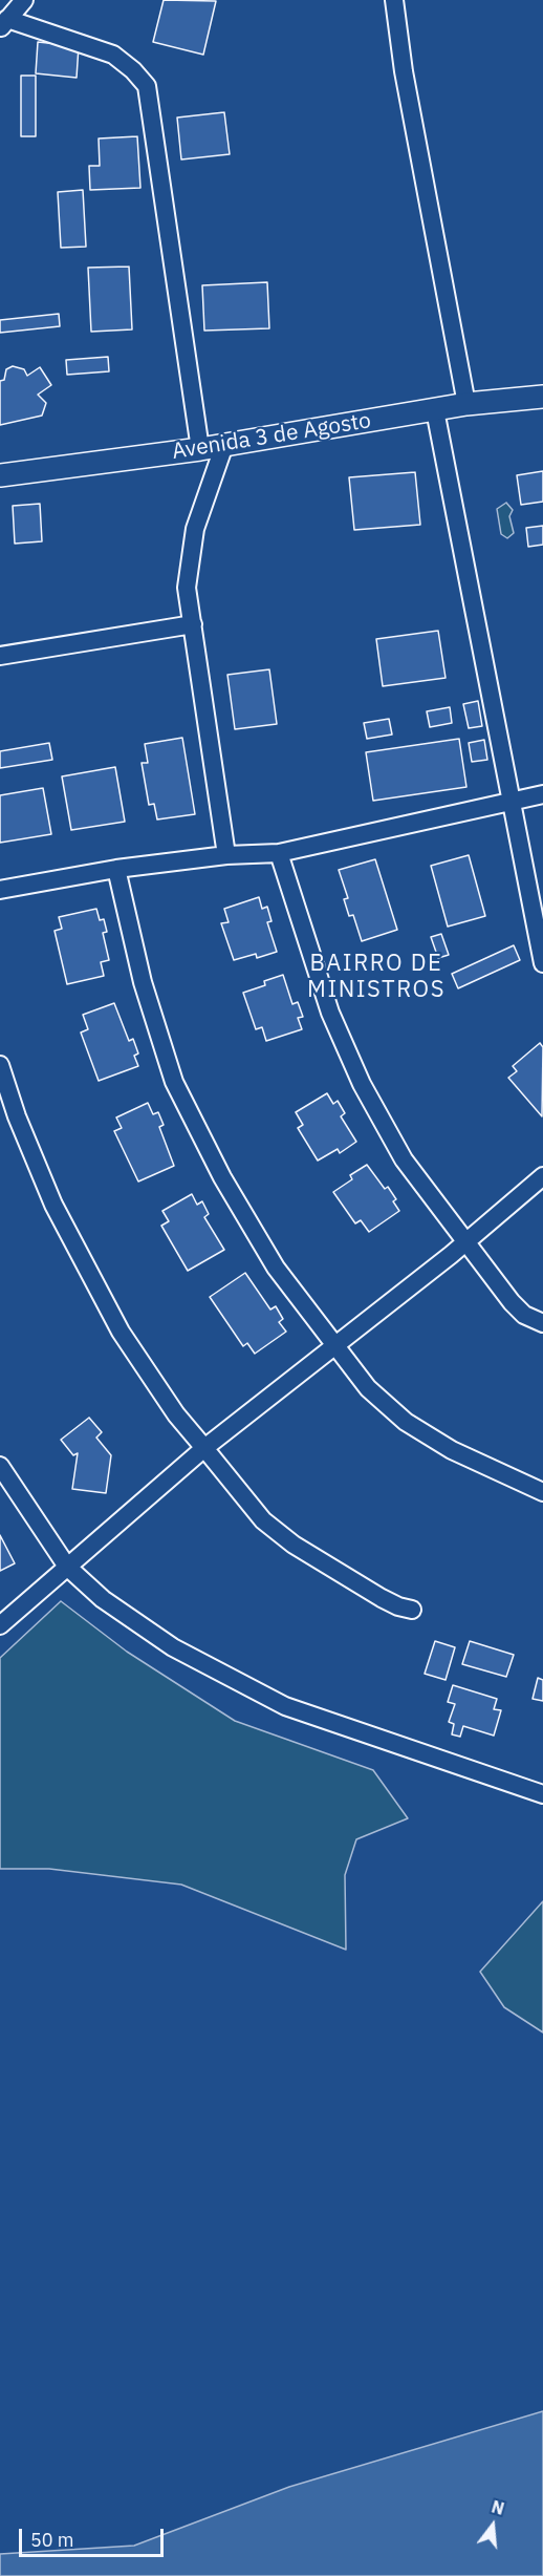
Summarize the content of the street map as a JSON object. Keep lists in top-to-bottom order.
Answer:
{
  "streets": {
    "street": ["Avenida 3 de Agosto"]
  },
  "districts": ["BAIRRO DE MINISTROS"],
  "scale_bar": "50 m",
  "north": "top"
}
